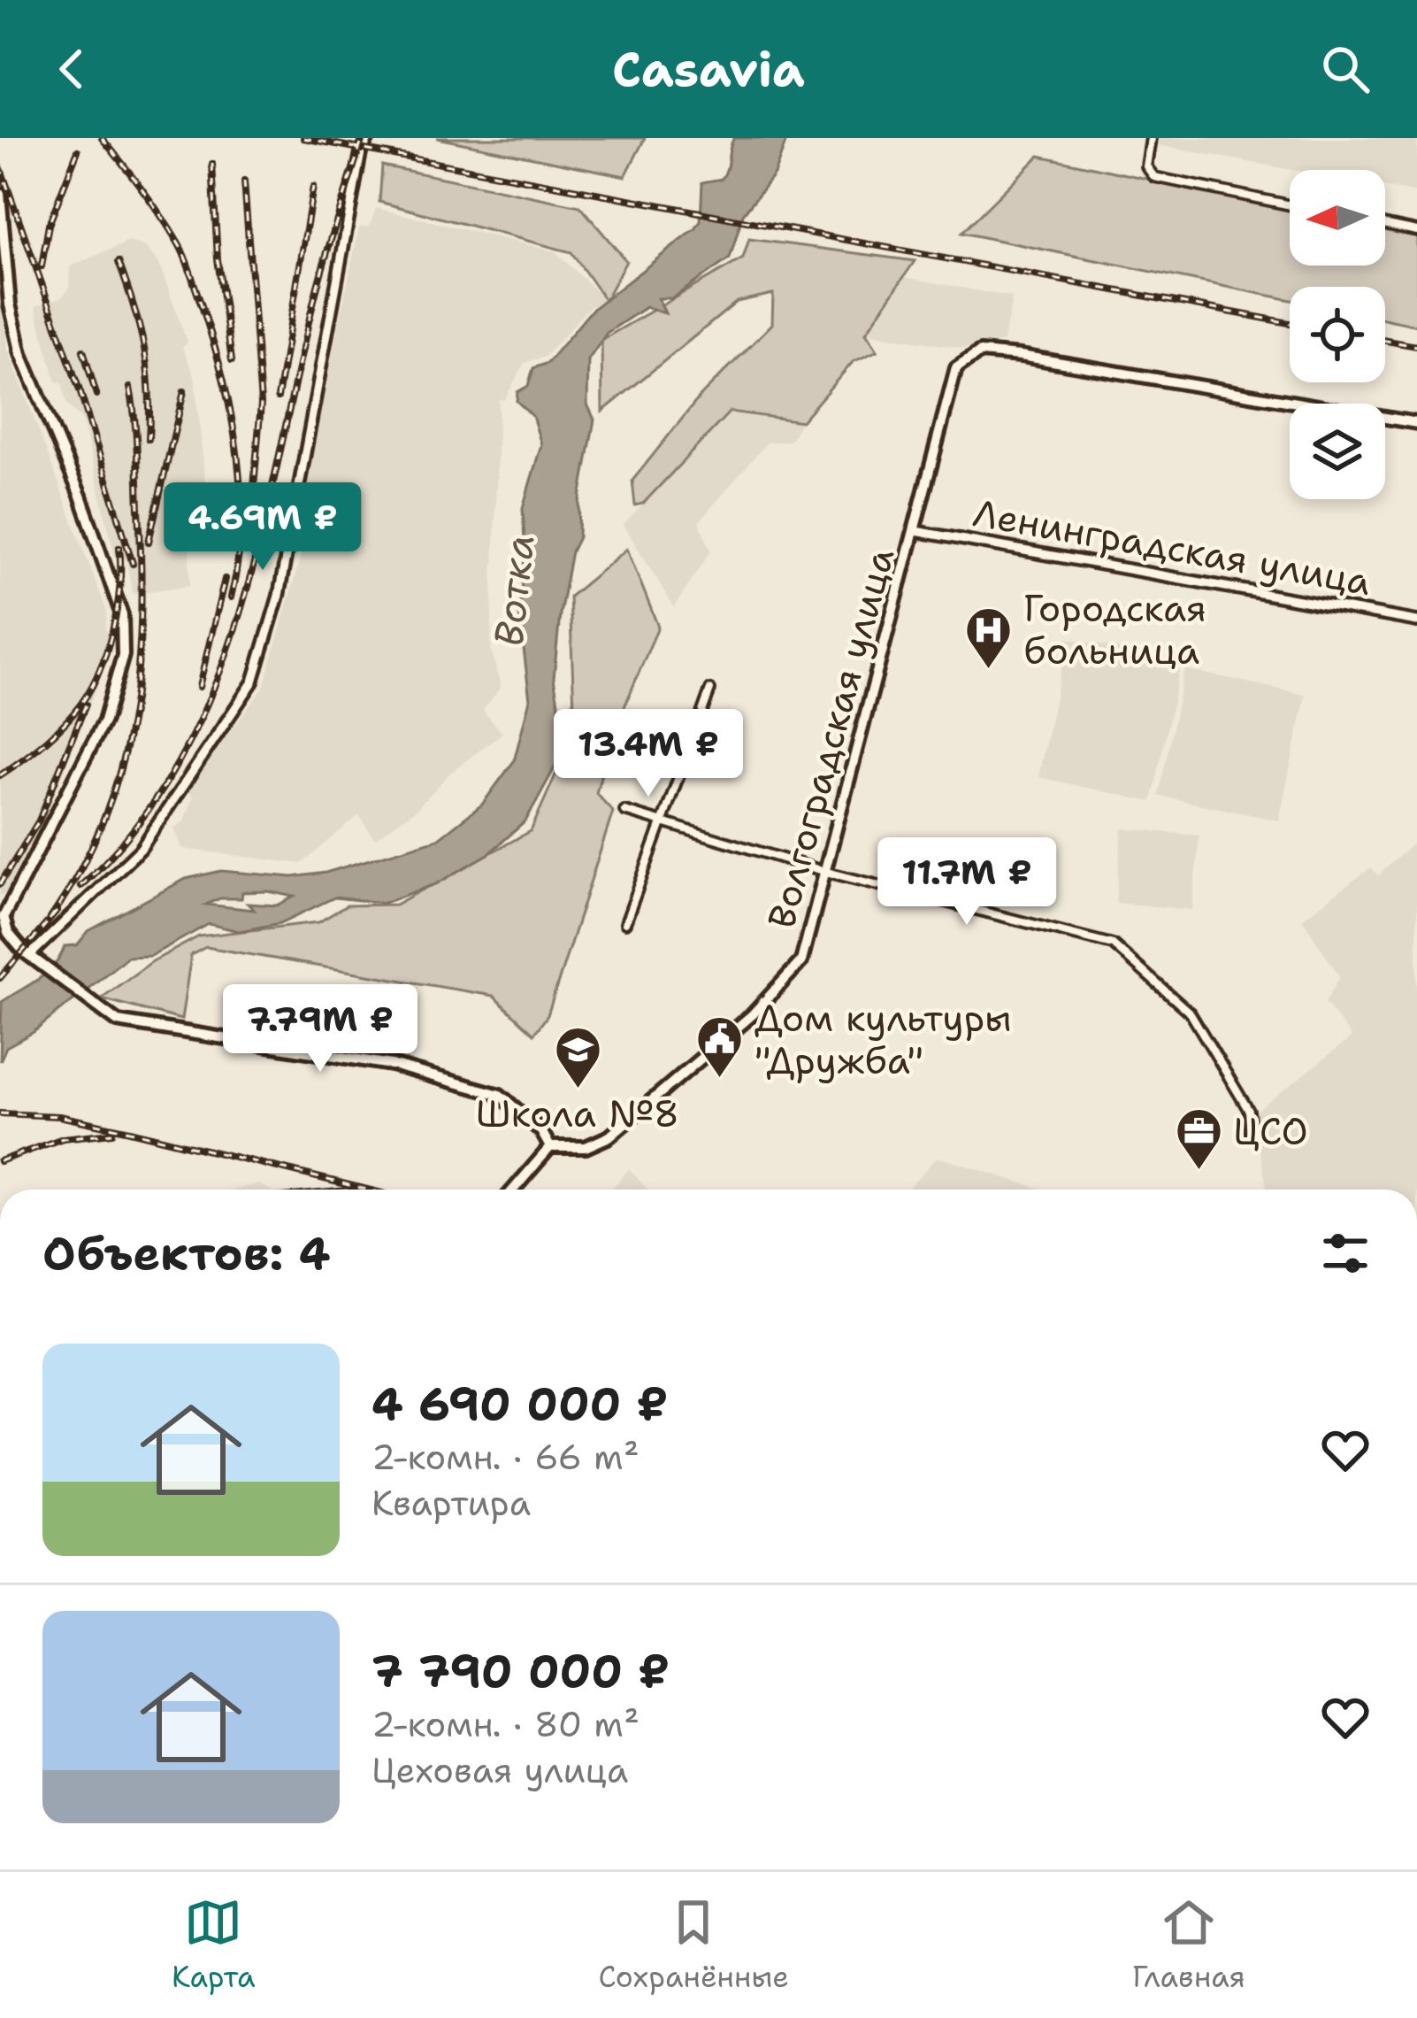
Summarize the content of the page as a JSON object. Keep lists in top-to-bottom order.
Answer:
{
  "streets": {
    "main road": ["Волгоградская улица"],
    "street": ["Ленинградская улица"]
  },
  "crossings": [
    ["Ленинградская улица", "Волгоградская улица"]
  ],
  "water": ["Вотка"],
  "places": {
    "hospital": ["Городская больница"],
    "public building": ["Дом культуры \"Дружба\""],
    "school or university": ["Школа №8"],
    "office": ["ЦСО"]
  },
  "north": "left",
  "page": {
    "header": "Casavia",
    "price": [
      "4.69M ₽",
      "13.4M ₽",
      "11.7M ₽",
      "7.79M ₽"
    ],
    "heading": "Объектов: 4",
    "list": [
      {
        "name": "4 690 000 ₽",
        "note": "2-комн. · 66 m² · Квартира"
      },
      {
        "name": "7 790 000 ₽",
        "note": "2-комн. · 80 m² · Цеховая улица"
      }
    ],
    "tabs": ["Карта", "Сохранённые", "Главная"]
  }
}
